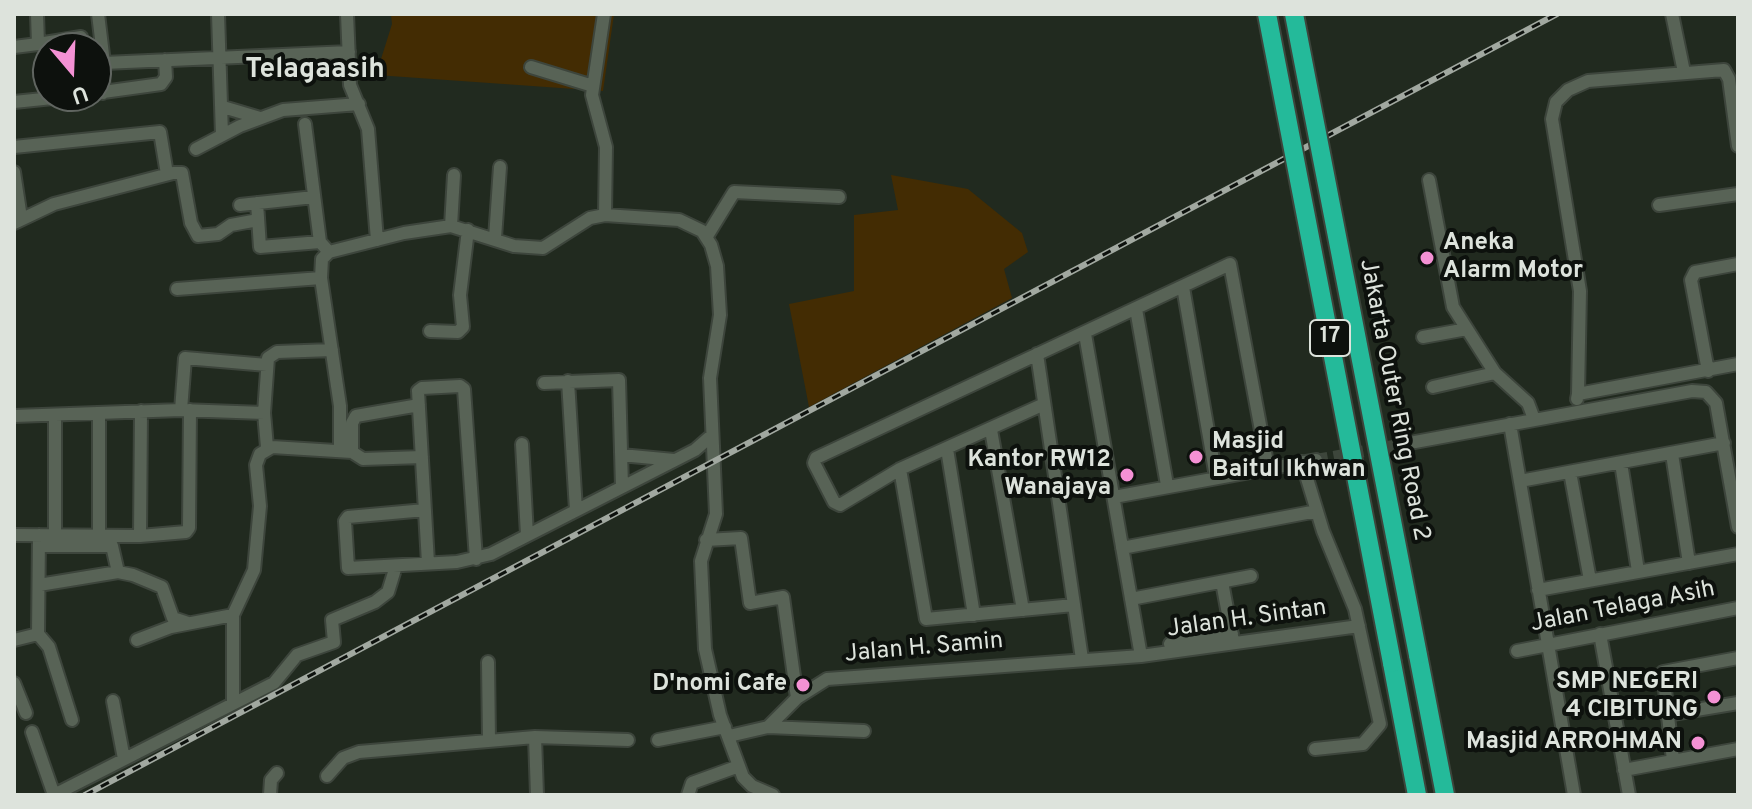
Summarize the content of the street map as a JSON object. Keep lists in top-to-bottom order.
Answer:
{
  "streets": {
    "highway": ["17", "Jakarta Outer Ring Road 2"],
    "street": ["Jalan Telaga Asih", "Jalan H. Sintan", "Jalan H. Samin"]
  },
  "crossings": [
    ["Jalan H. Sintan", "Jalan H. Samin"]
  ],
  "districts": ["Telagaasih"],
  "places": [
    "Aneka Alarm Motor",
    "Masjid Baitul Ikhwan",
    "Kantor RW12 Wanajaya",
    "D'nomi Cafe",
    "SMP NEGERI 4 CIBITUNG",
    "Masjid ARROHMAN"
  ],
  "north": "bottom"
}
